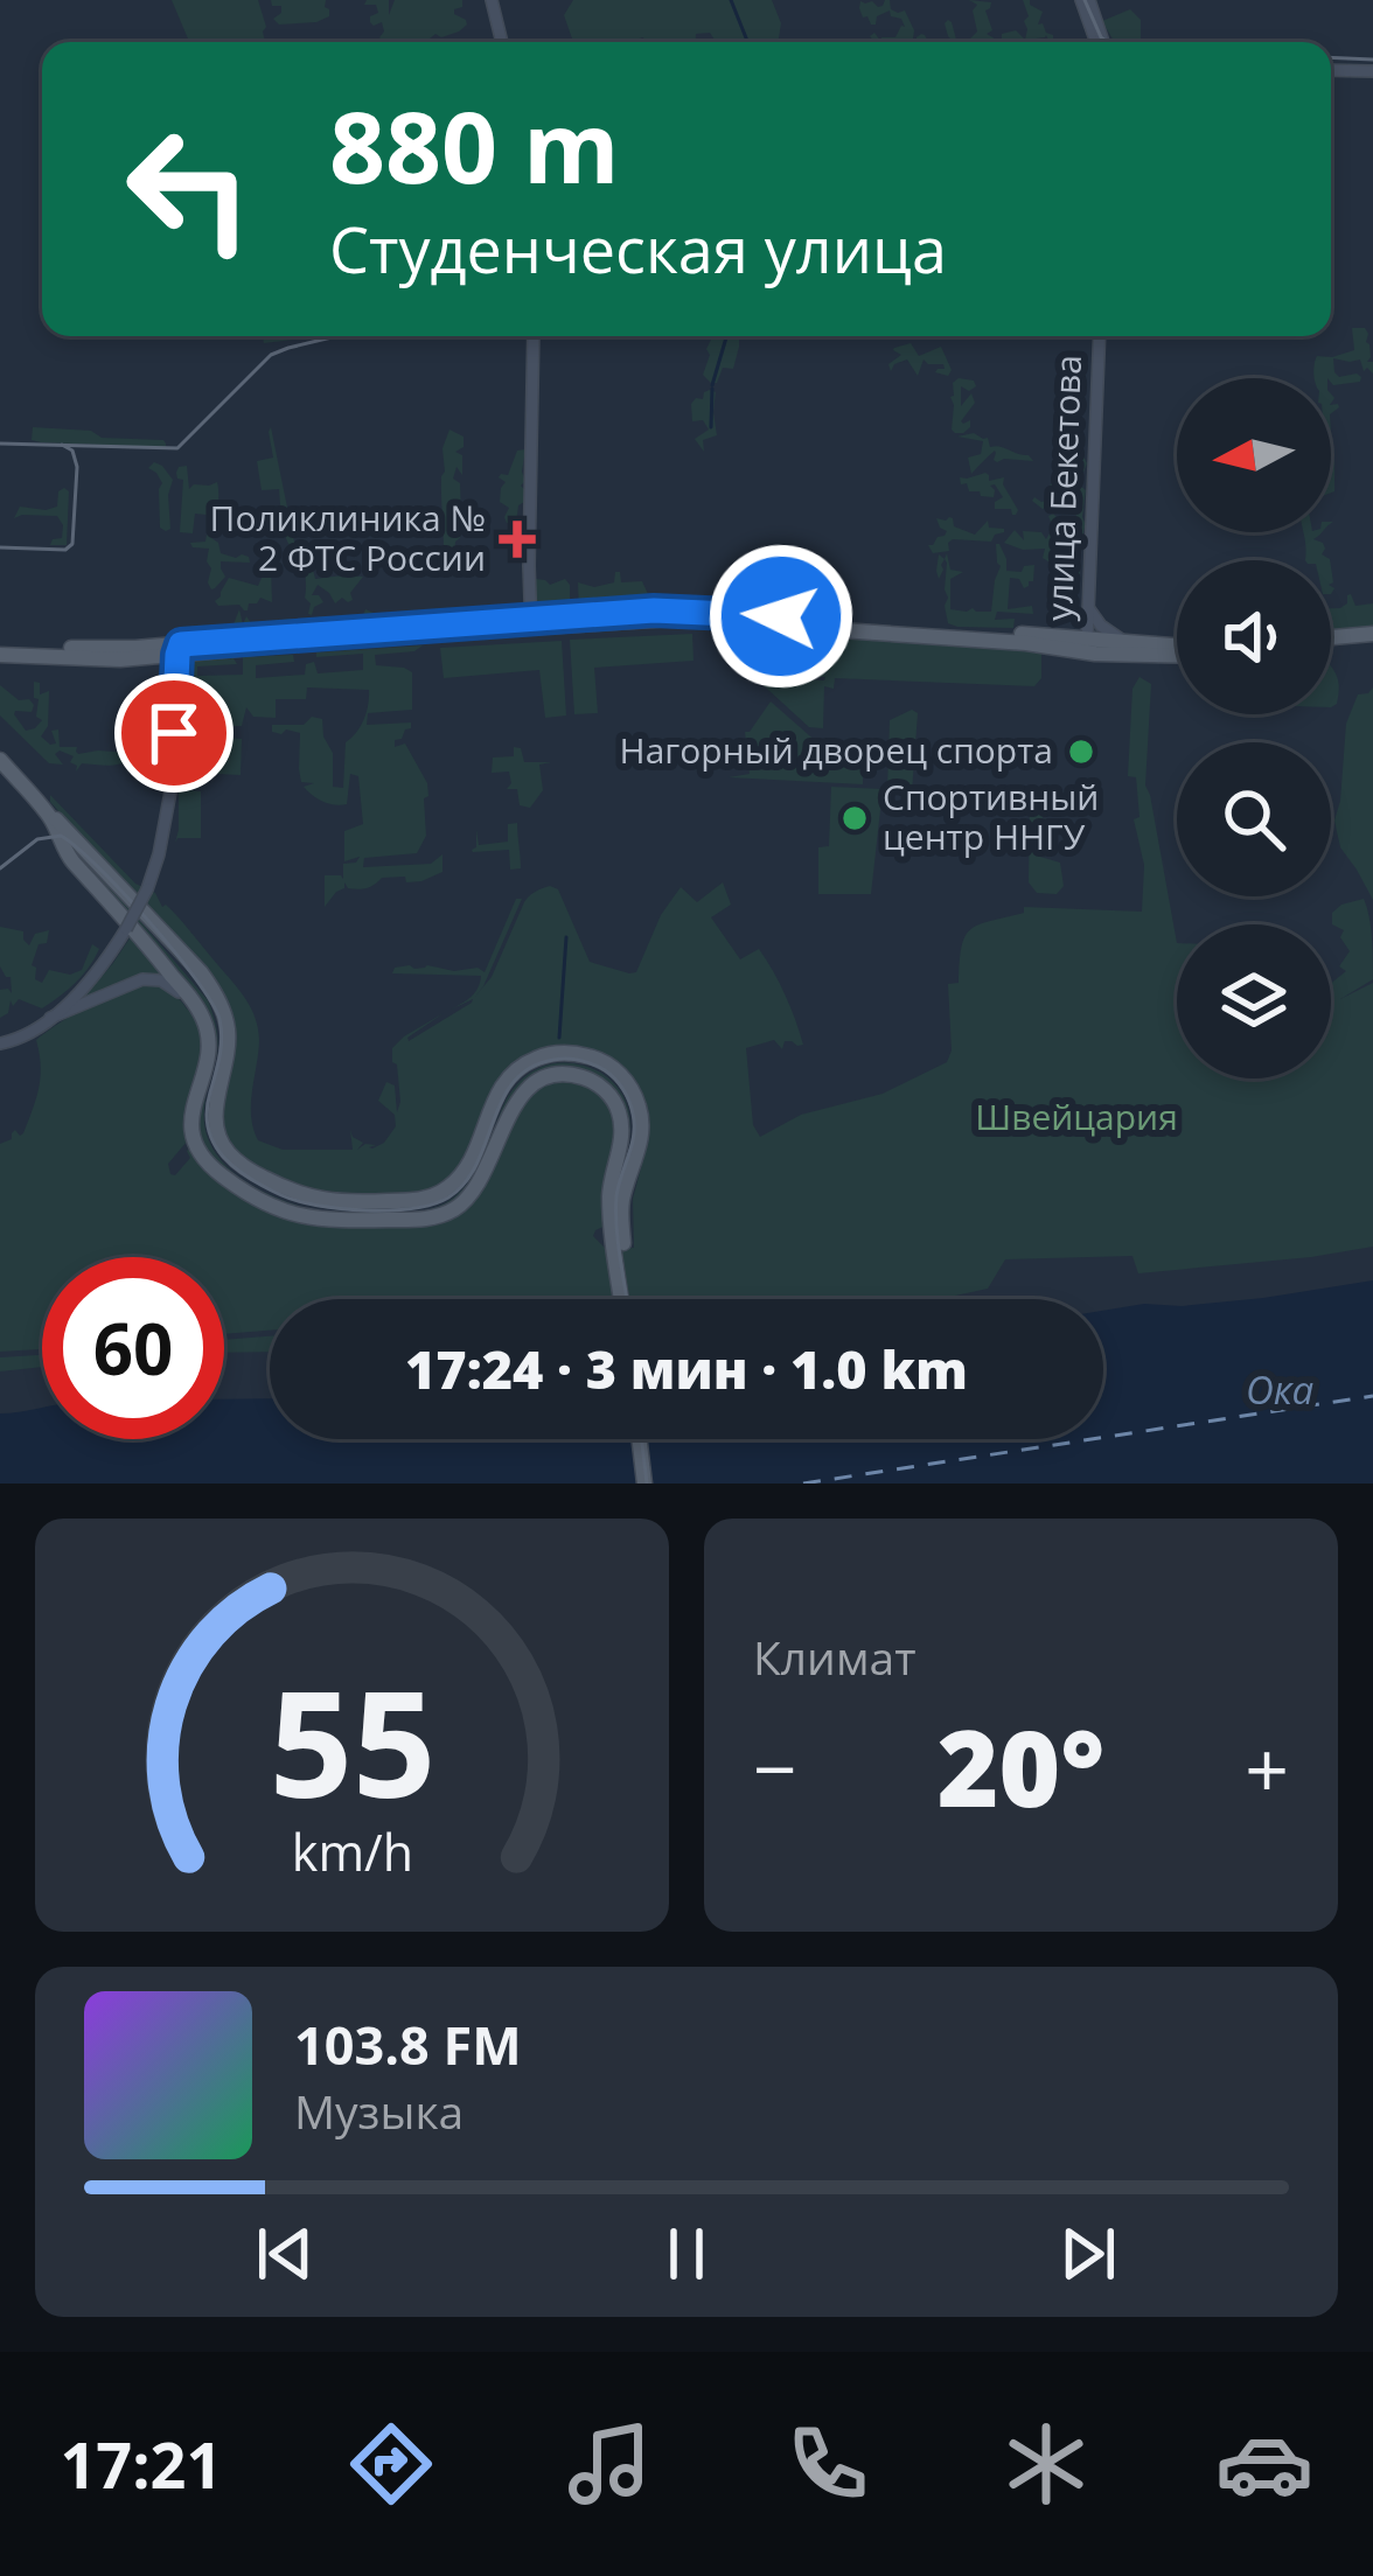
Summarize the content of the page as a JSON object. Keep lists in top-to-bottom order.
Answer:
{
  "streets": {
    "main road": ["улица Бекетова"]
  },
  "water": ["Ока"],
  "parks": ["Швейцария"],
  "places": {
    "health": ["Поликлиника № 2 ФТС России"],
    "other": ["Нагорный дворец спорта", "Спортивный центр ННГУ"]
  },
  "north": "left",
  "page": {
    "turn": ["880 m", "Студенческая улица"],
    "limit": "60",
    "trip": "17:24 · 3 мин · 1.0 km",
    "tile": "Климат",
    "heat": ["−", "20°", "+"],
    "song": ["103.8 FM", "Музыка"],
    "tabs": "17:21",
    "gauge": ["55", "km/h"]
  }
}
